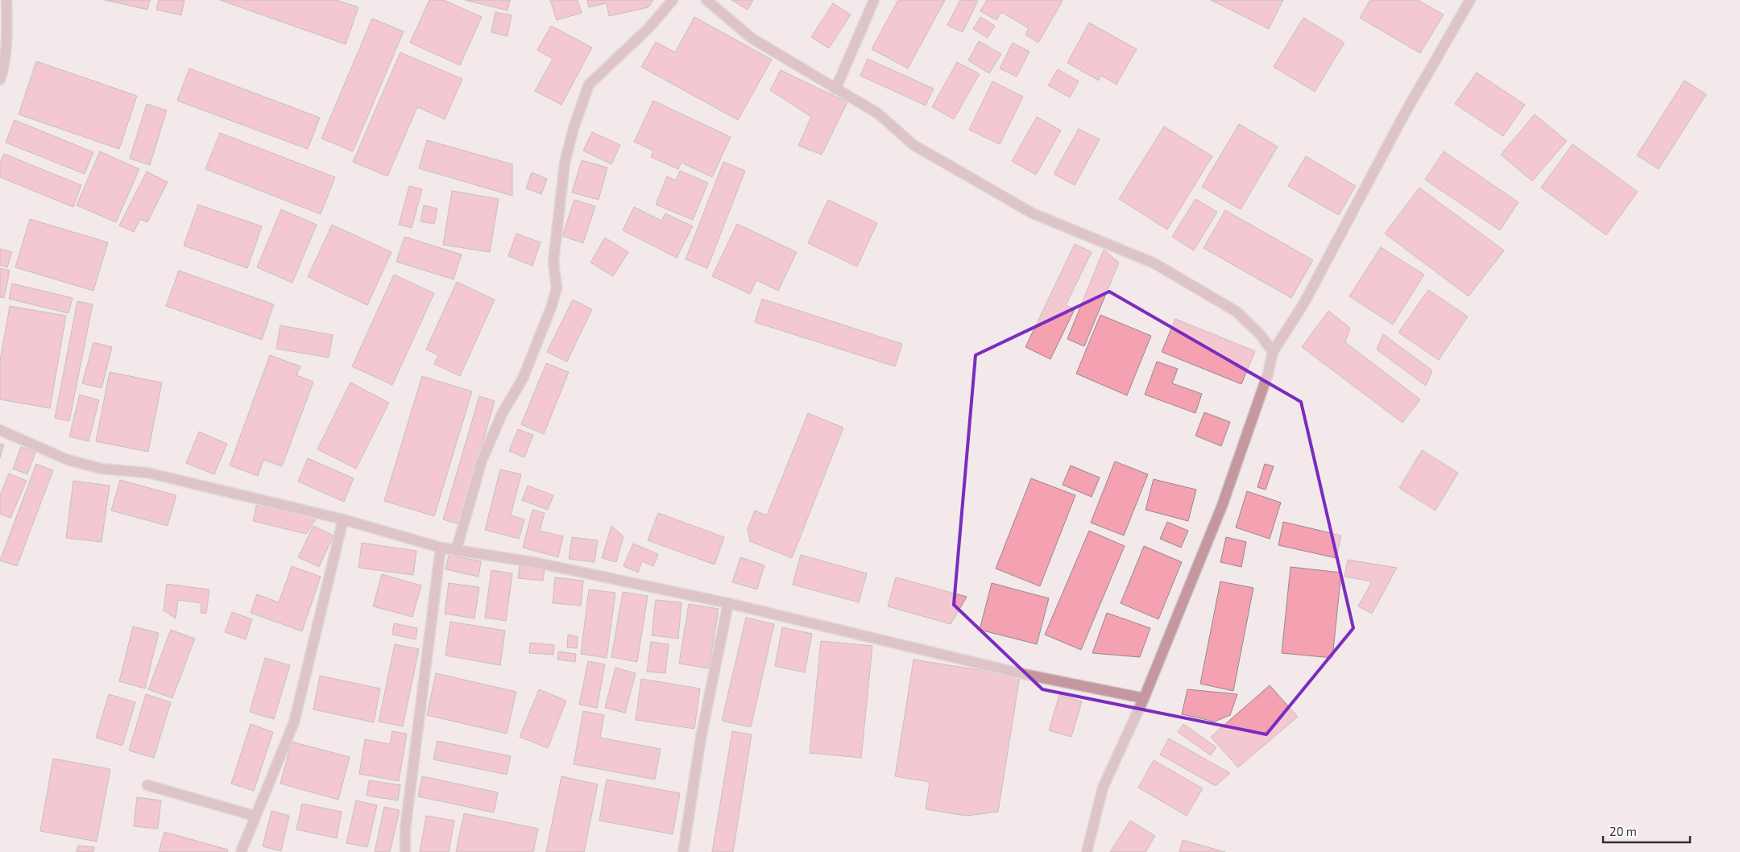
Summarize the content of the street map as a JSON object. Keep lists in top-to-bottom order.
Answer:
{
  "scale_bar": "20 m"
}
